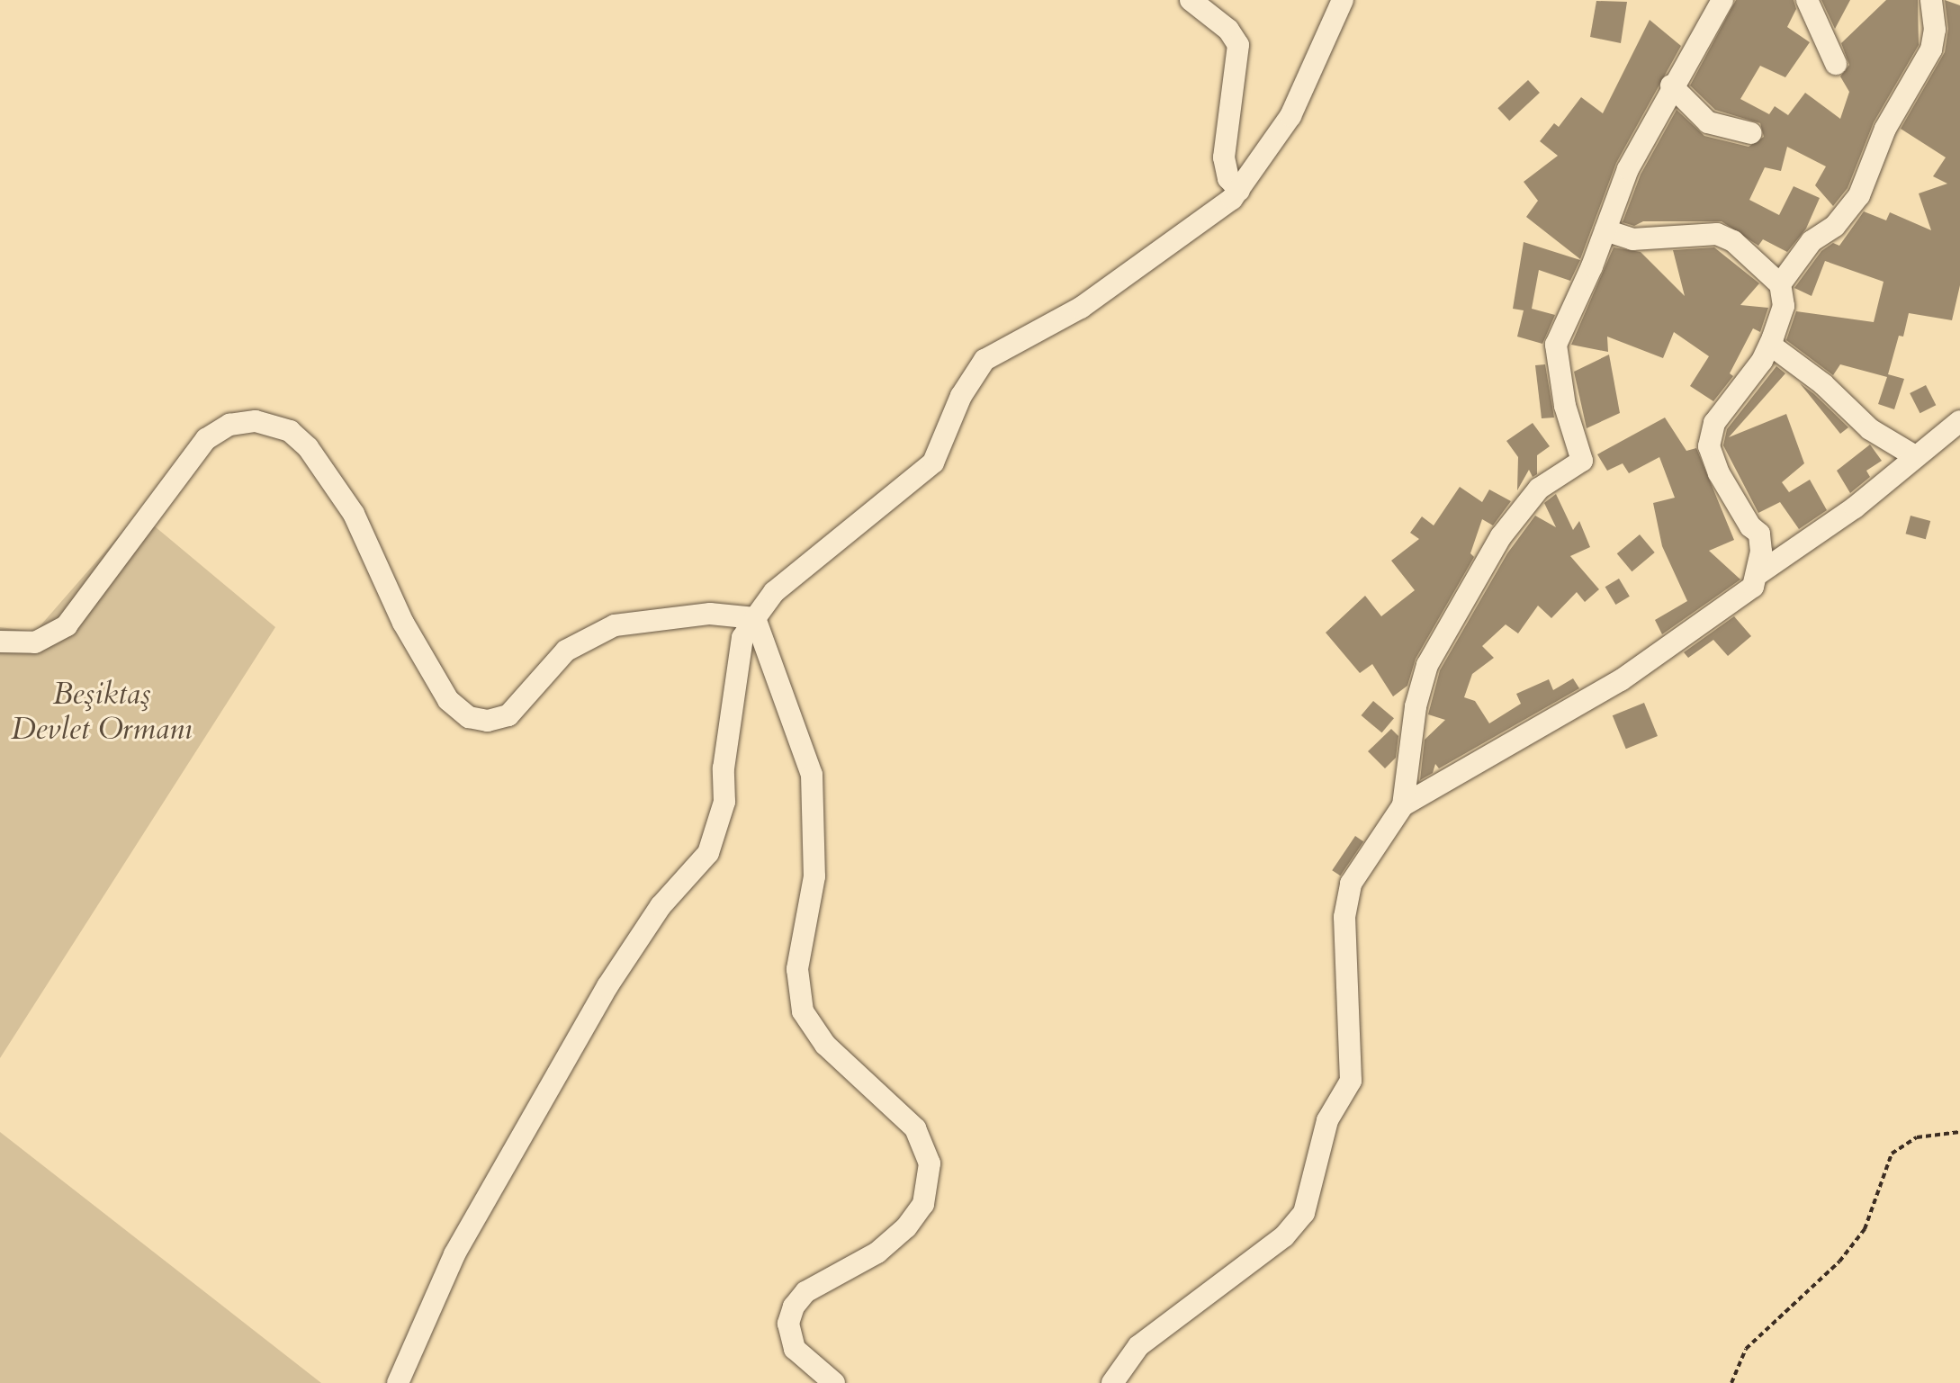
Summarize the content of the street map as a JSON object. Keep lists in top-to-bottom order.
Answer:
{
  "parks": ["Beşiktaş Devlet Ormanı"]
}
